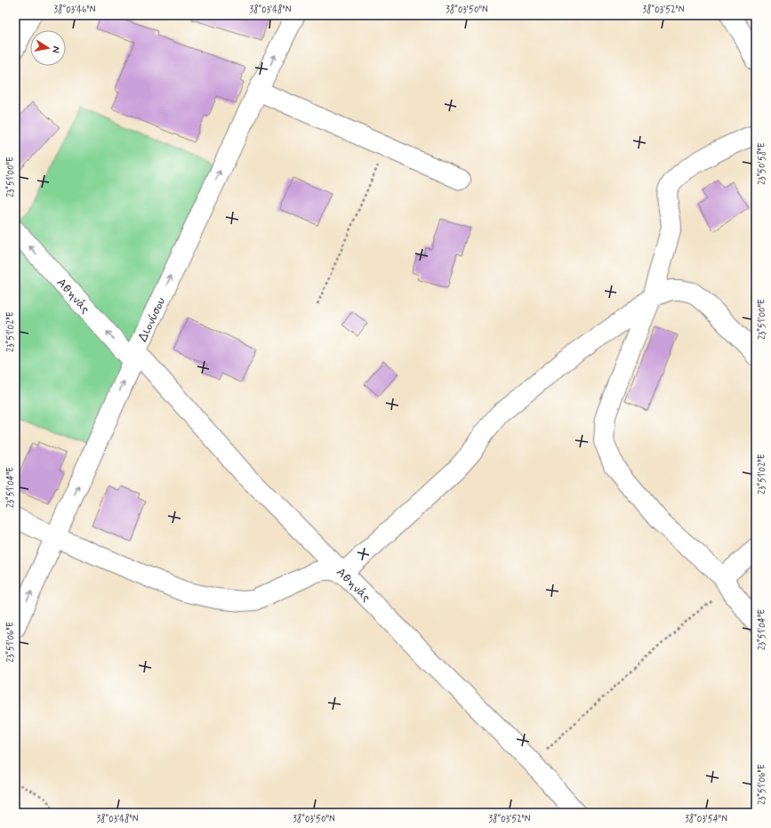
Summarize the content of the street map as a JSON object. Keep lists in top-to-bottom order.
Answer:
{
  "streets": {
    "street": ["Αθηνάς", "Διονύσου"]
  },
  "crossings": [
    ["Αθηνάς", "Διονύσου"]
  ],
  "one_way": ["Διονύσου"],
  "north": "right",
  "coordinates": [
    "38°03'46\"N",
    "38°03'48\"N",
    "38°03'50\"N",
    "38°03'52\"N",
    "23°50'58\"E",
    "23°51'00\"E",
    "23°51'02\"E",
    "23°51'04\"E",
    "23°51'06\"E",
    "38°03'54\"N"
  ]
}
